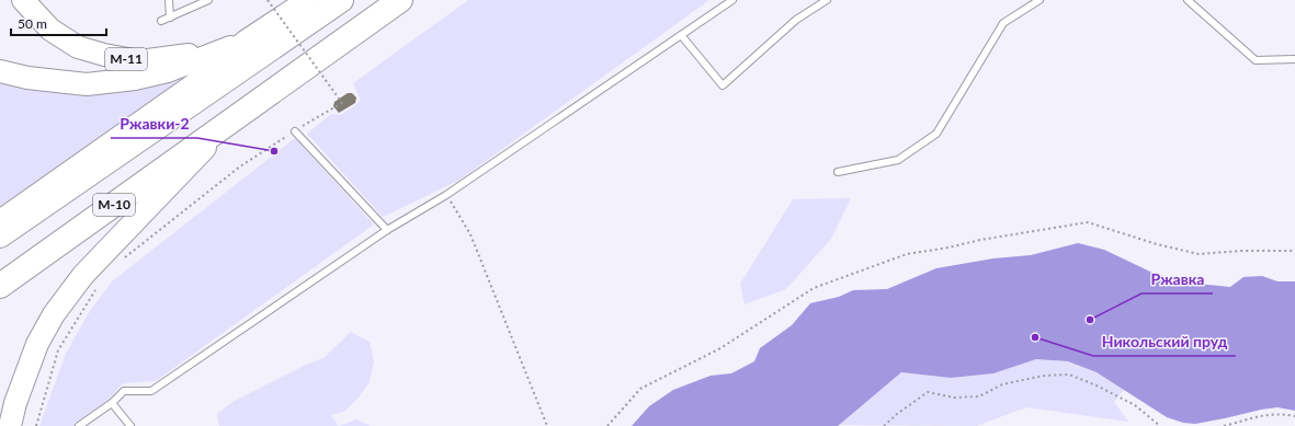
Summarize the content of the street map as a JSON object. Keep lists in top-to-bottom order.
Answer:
{
  "streets": {
    "highway": ["М-10"],
    "main road": ["М-11"]
  },
  "places": ["Ржавки-2", "Ржавка", "Никольский пруд"],
  "scale_bar": "50 m"
}
